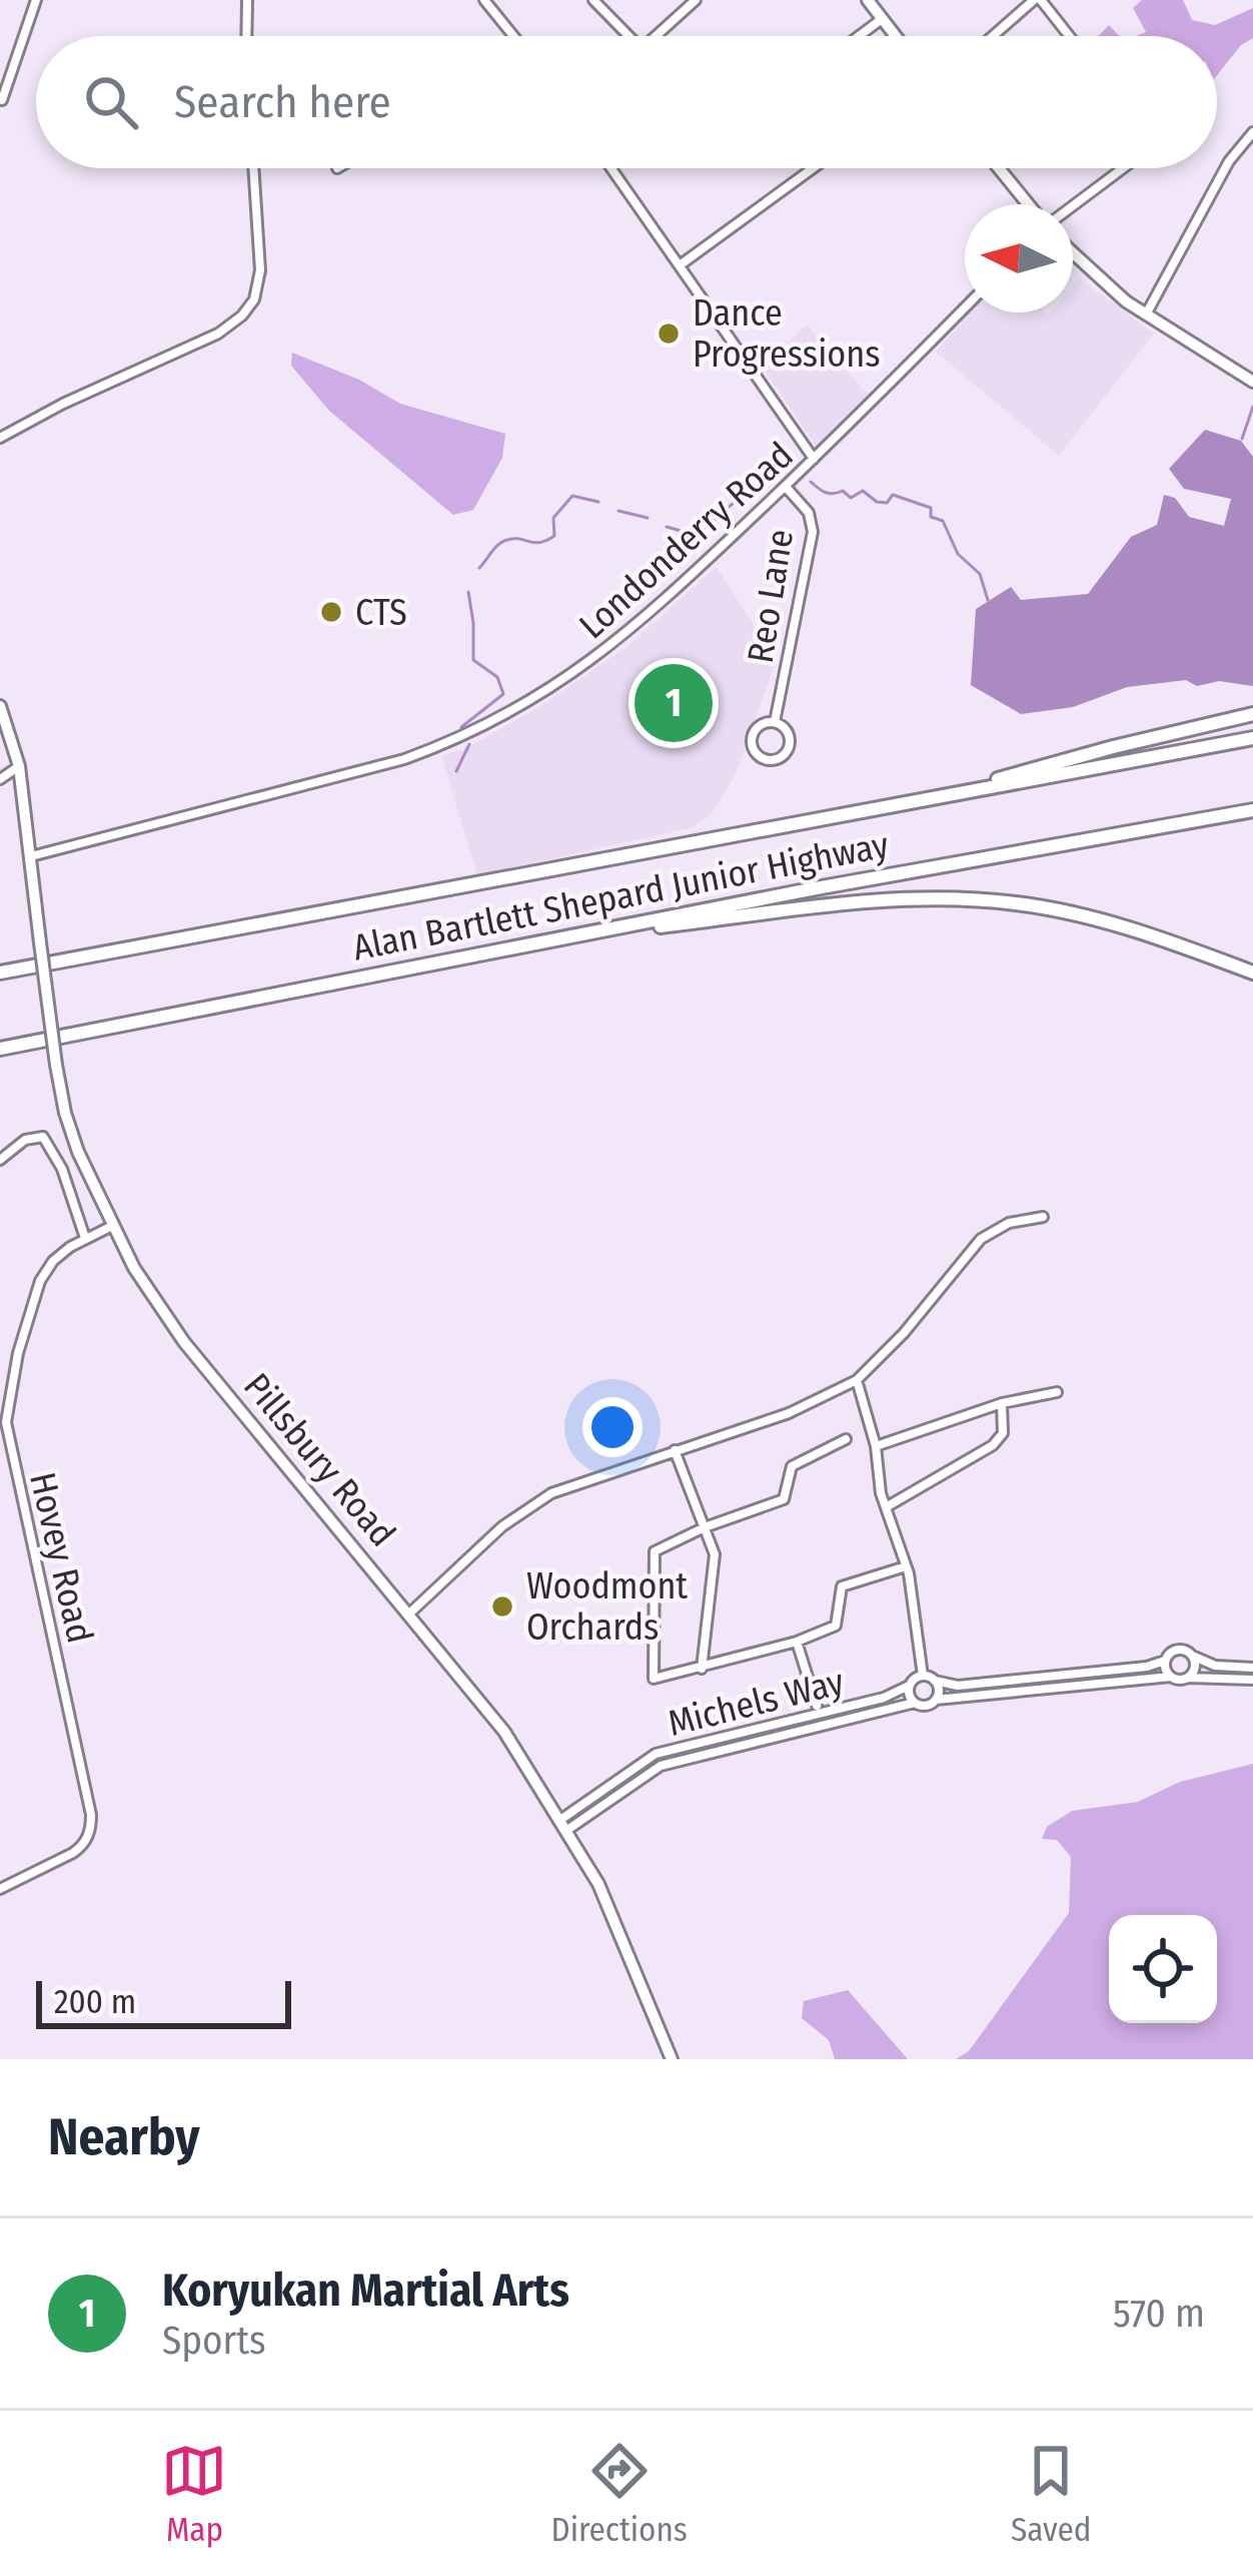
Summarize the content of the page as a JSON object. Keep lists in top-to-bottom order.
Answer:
{
  "streets": {
    "highway": ["Alan Bartlett Shepard Junior Highway"],
    "street": [
      "Londonderry Road",
      "Reo Lane",
      "Pillsbury Road",
      "Hovey Road",
      "Michels Way"
    ]
  },
  "crossings": [
    ["Londonderry Road", "Reo Lane"],
    ["Londonderry Road", "Pillsbury Road"],
    ["Pillsbury Road", "Hovey Road"],
    ["Pillsbury Road", "Michels Way"]
  ],
  "places": ["Dance Progressions", "CTS", "Woodmont Orchards"],
  "scale_bar": "200 m",
  "north": "left",
  "page": {
    "search": "Search here",
    "pins": "1",
    "scale": "200 m",
    "heading": "Nearby",
    "list": [
      {
        "mark": "1",
        "name": "Koryukan Martial Arts",
        "note": "Sports",
        "value": "570 m"
      }
    ],
    "nav": ["Map", "Directions", "Saved"]
  }
}
